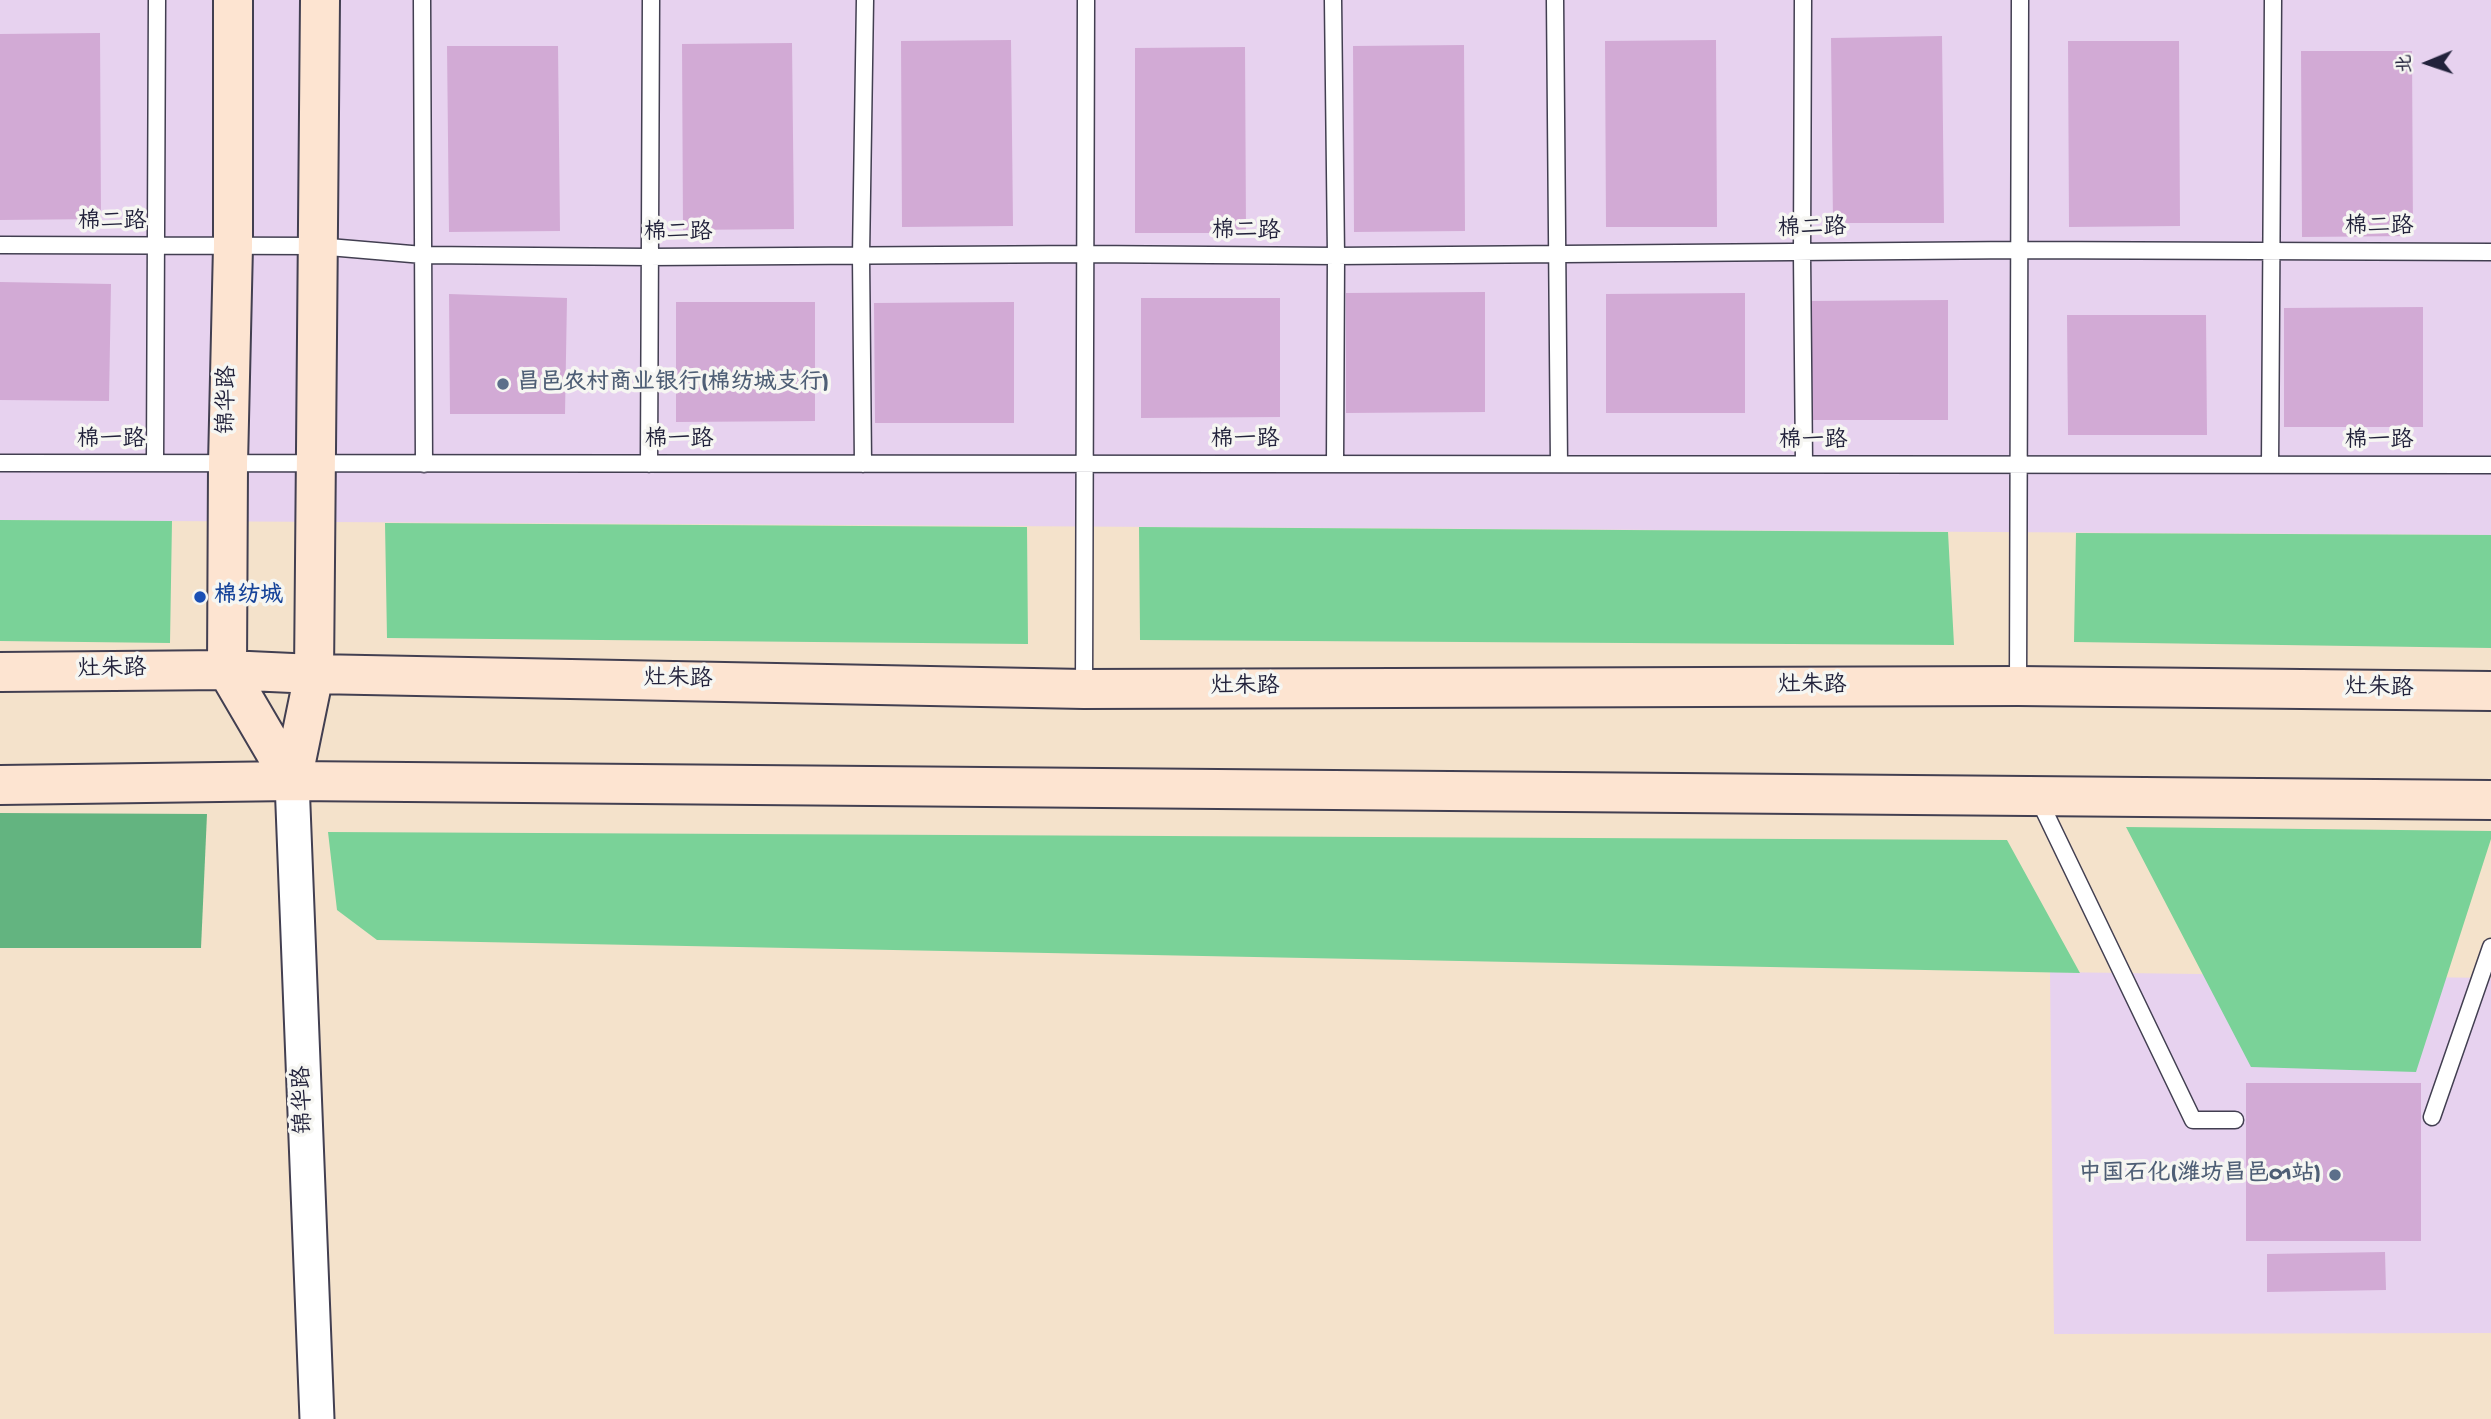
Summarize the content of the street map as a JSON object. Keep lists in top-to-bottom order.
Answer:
{
  "streets": {
    "main road": ["锦华路", "灶朱路"],
    "lane": ["棉二路", "棉一路"]
  },
  "crossings": [
    ["棉二路", "锦华路"],
    ["锦华路", "棉一路"],
    ["锦华路", "灶朱路"]
  ],
  "places": ["昌邑农村商业银行(棉纺城支行)", "棉纺城", "中国石化(潍坊昌邑01站)"],
  "north": "left"
}
